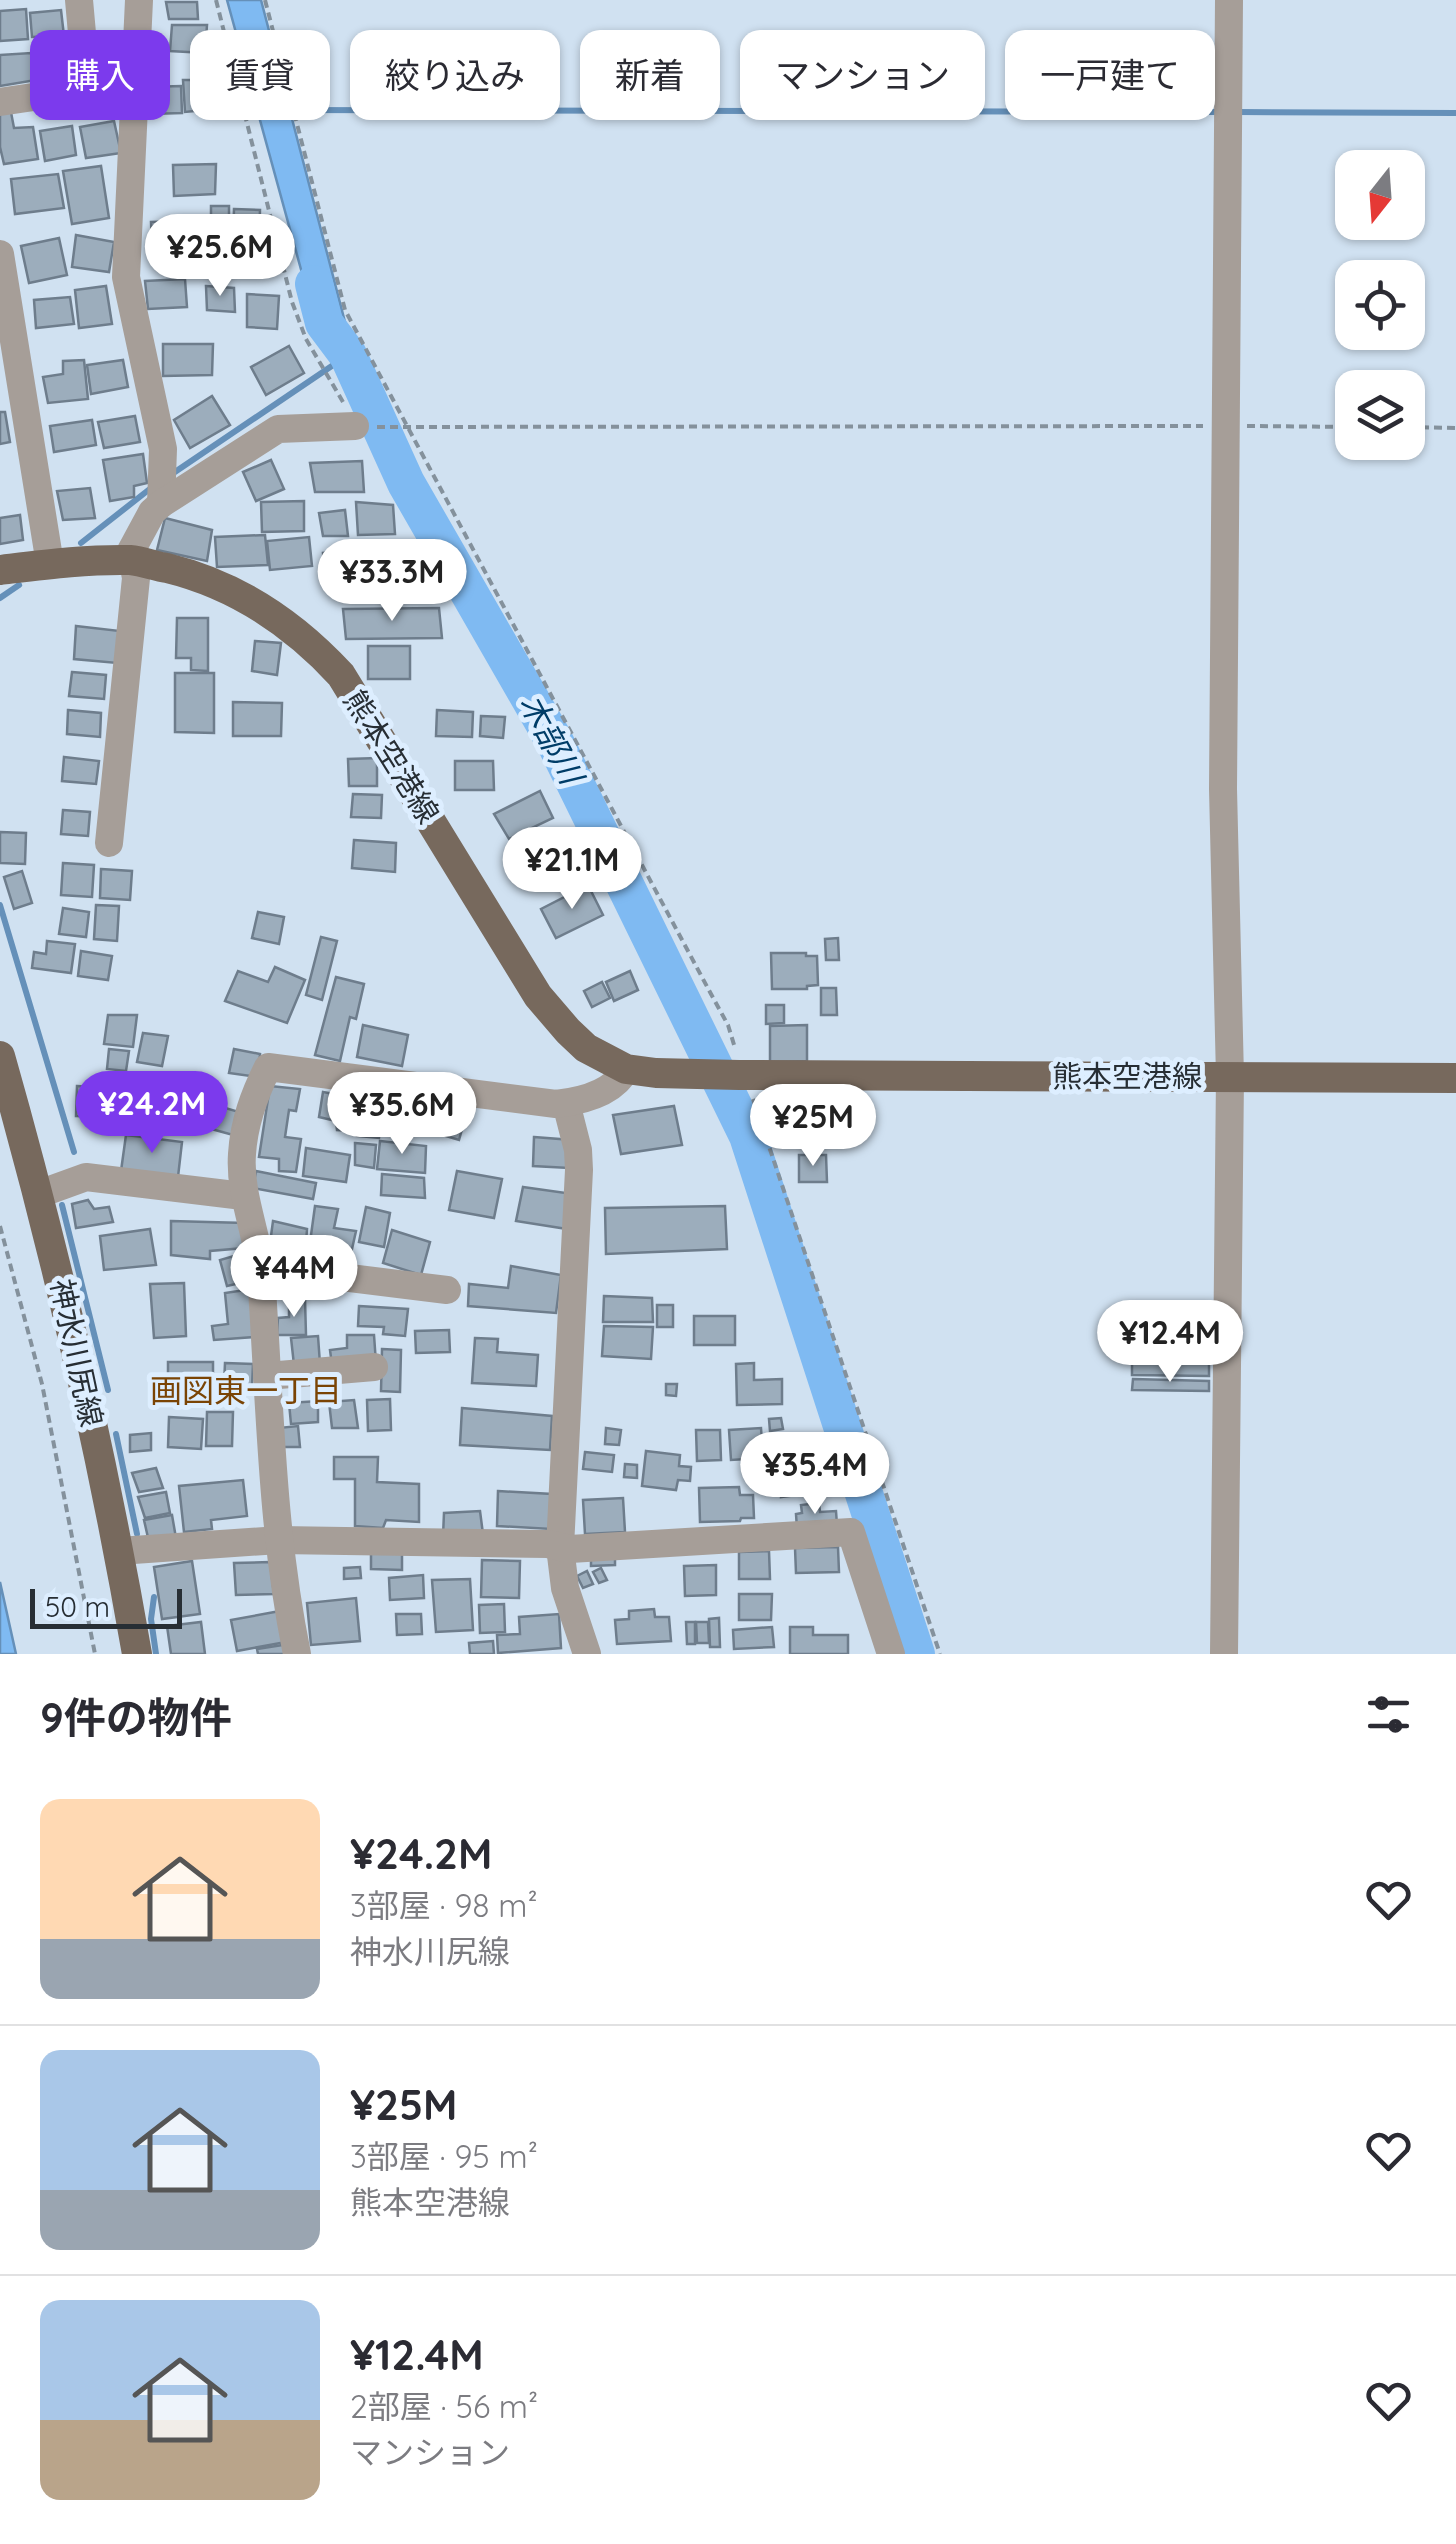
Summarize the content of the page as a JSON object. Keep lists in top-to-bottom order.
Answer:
{
  "streets": {
    "main road": ["熊本空港線", "神水川尻線"]
  },
  "districts": ["画図東一丁目"],
  "water": ["木部川"],
  "scale_bar": "50 m",
  "north": "bottom",
  "page": {
    "chip": [
      "購入",
      "賃貸",
      "絞り込み",
      "新着",
      "マンション",
      "一戸建て"
    ],
    "price": [
      "¥25.6M",
      "¥33.3M",
      "¥21.1M",
      "¥24.2M",
      "¥35.6M",
      "¥25M",
      "¥44M",
      "¥12.4M",
      "¥35.4M"
    ],
    "scale": "50 m",
    "heading": "9件の物件",
    "list": [
      {
        "name": "¥24.2M",
        "note": "3部屋 · 98 m² · 神水川尻線"
      },
      {
        "name": "¥25M",
        "note": "3部屋 · 95 m² · 熊本空港線"
      },
      {
        "name": "¥12.4M",
        "note": "2部屋 · 56 m² · マンション"
      }
    ]
  }
}
